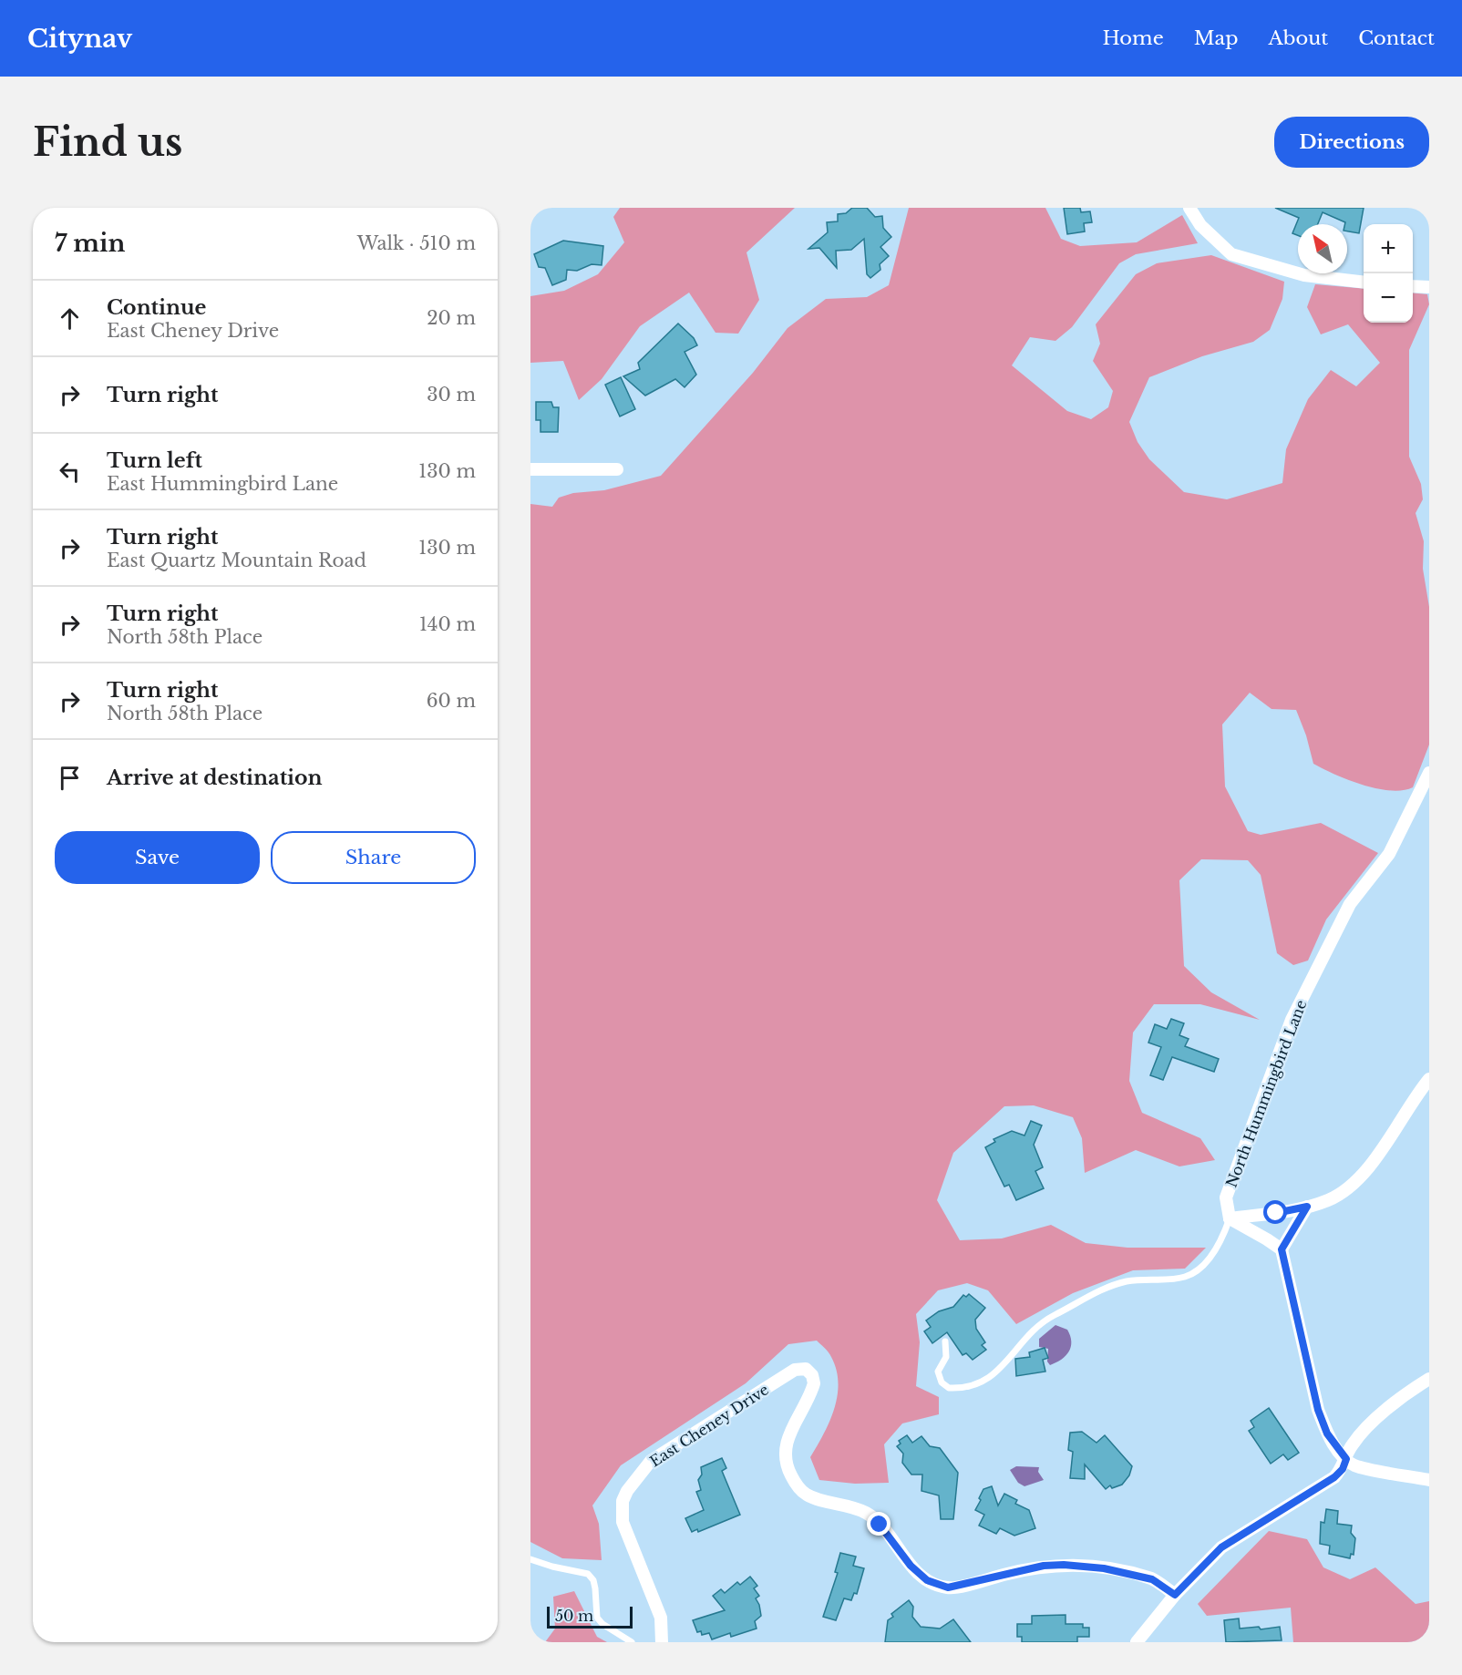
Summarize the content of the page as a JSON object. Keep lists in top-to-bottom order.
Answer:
{
  "streets": {
    "street": ["North Hummingbird Lane", "East Cheney Drive"]
  },
  "scale_bar": "50 m",
  "north": "top left",
  "page": {
    "header": "Citynav",
    "nav": [
      "Home",
      "Map",
      "About",
      "Contact"
    ],
    "buttons": [
      "Directions",
      ["Save", "Share"]
    ],
    "title": "Find us",
    "heading": ["7 min", "Walk · 510 m"],
    "map_buttons": ["+", "−"],
    "list": [
      ["Continue", "East Cheney Drive", "20 m"],
      ["Turn right", "30 m"],
      ["Turn left", "East Hummingbird Lane", "130 m"],
      ["Turn right", "East Quartz Mountain Road", "130 m"],
      ["Turn right", "North 58th Place", "140 m"],
      ["Turn right", "North 58th Place", "60 m"],
      "Arrive at destination"
    ],
    "scale": "50 m"
  }
}
